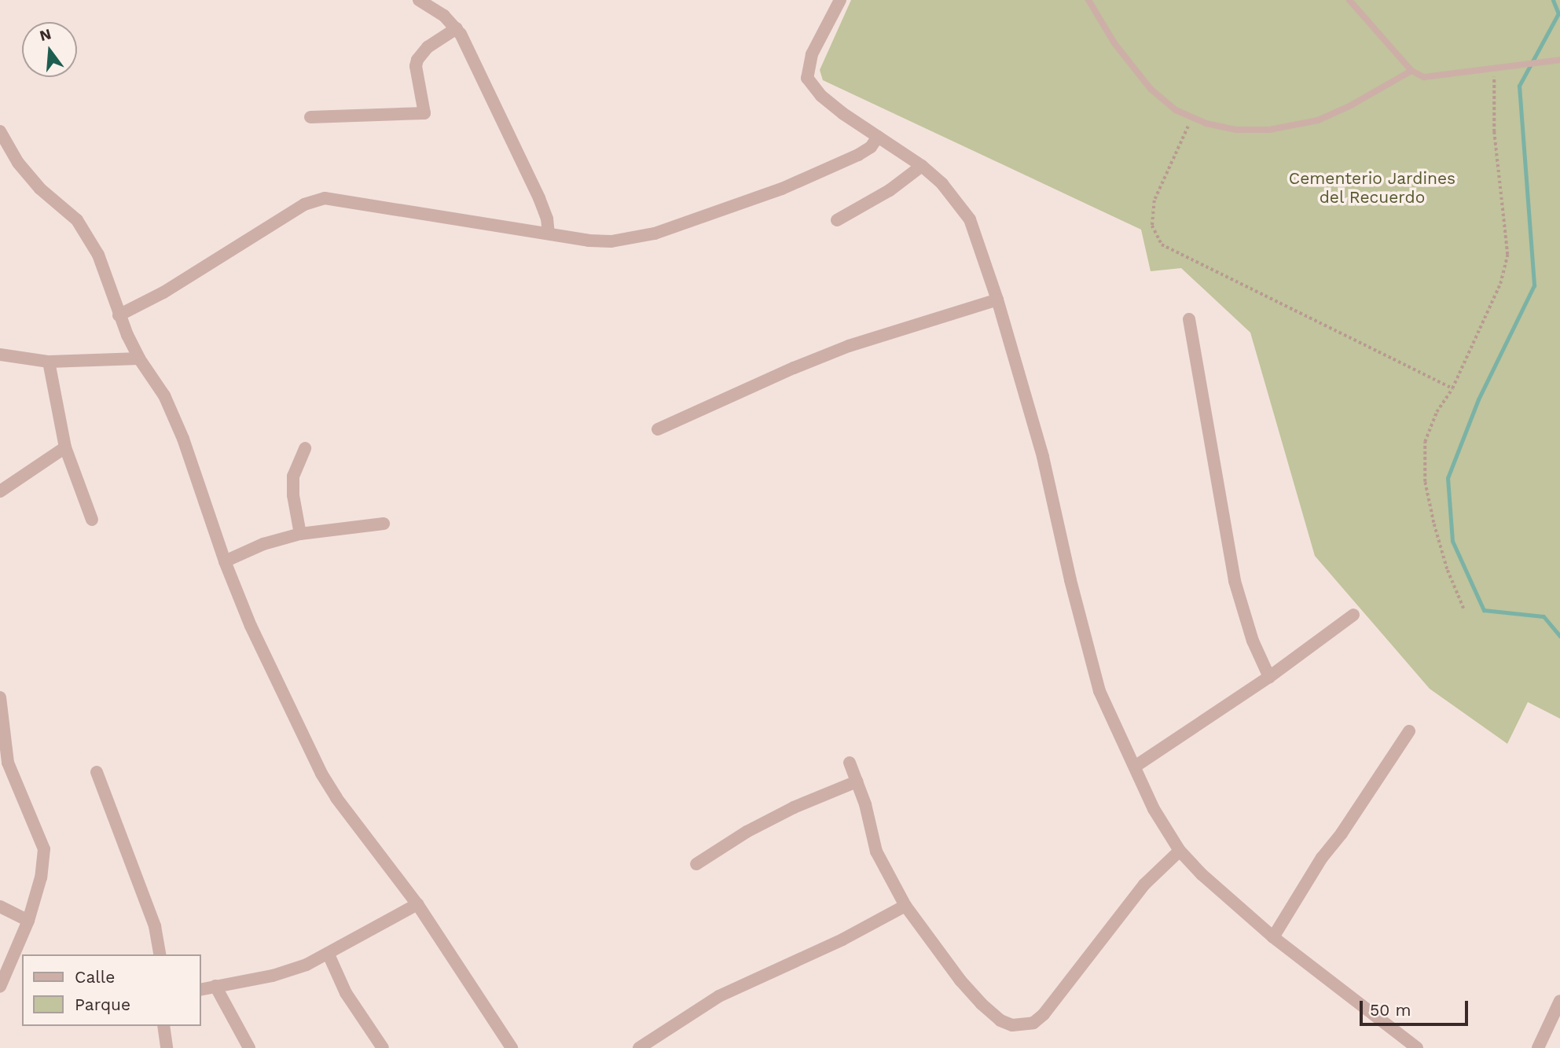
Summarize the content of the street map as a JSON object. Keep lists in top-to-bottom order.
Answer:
{
  "parks": ["Cementerio Jardines del Recuerdo"],
  "legend": ["Calle", "Parque"],
  "scale_bar": "50 m",
  "north": "top"
}
